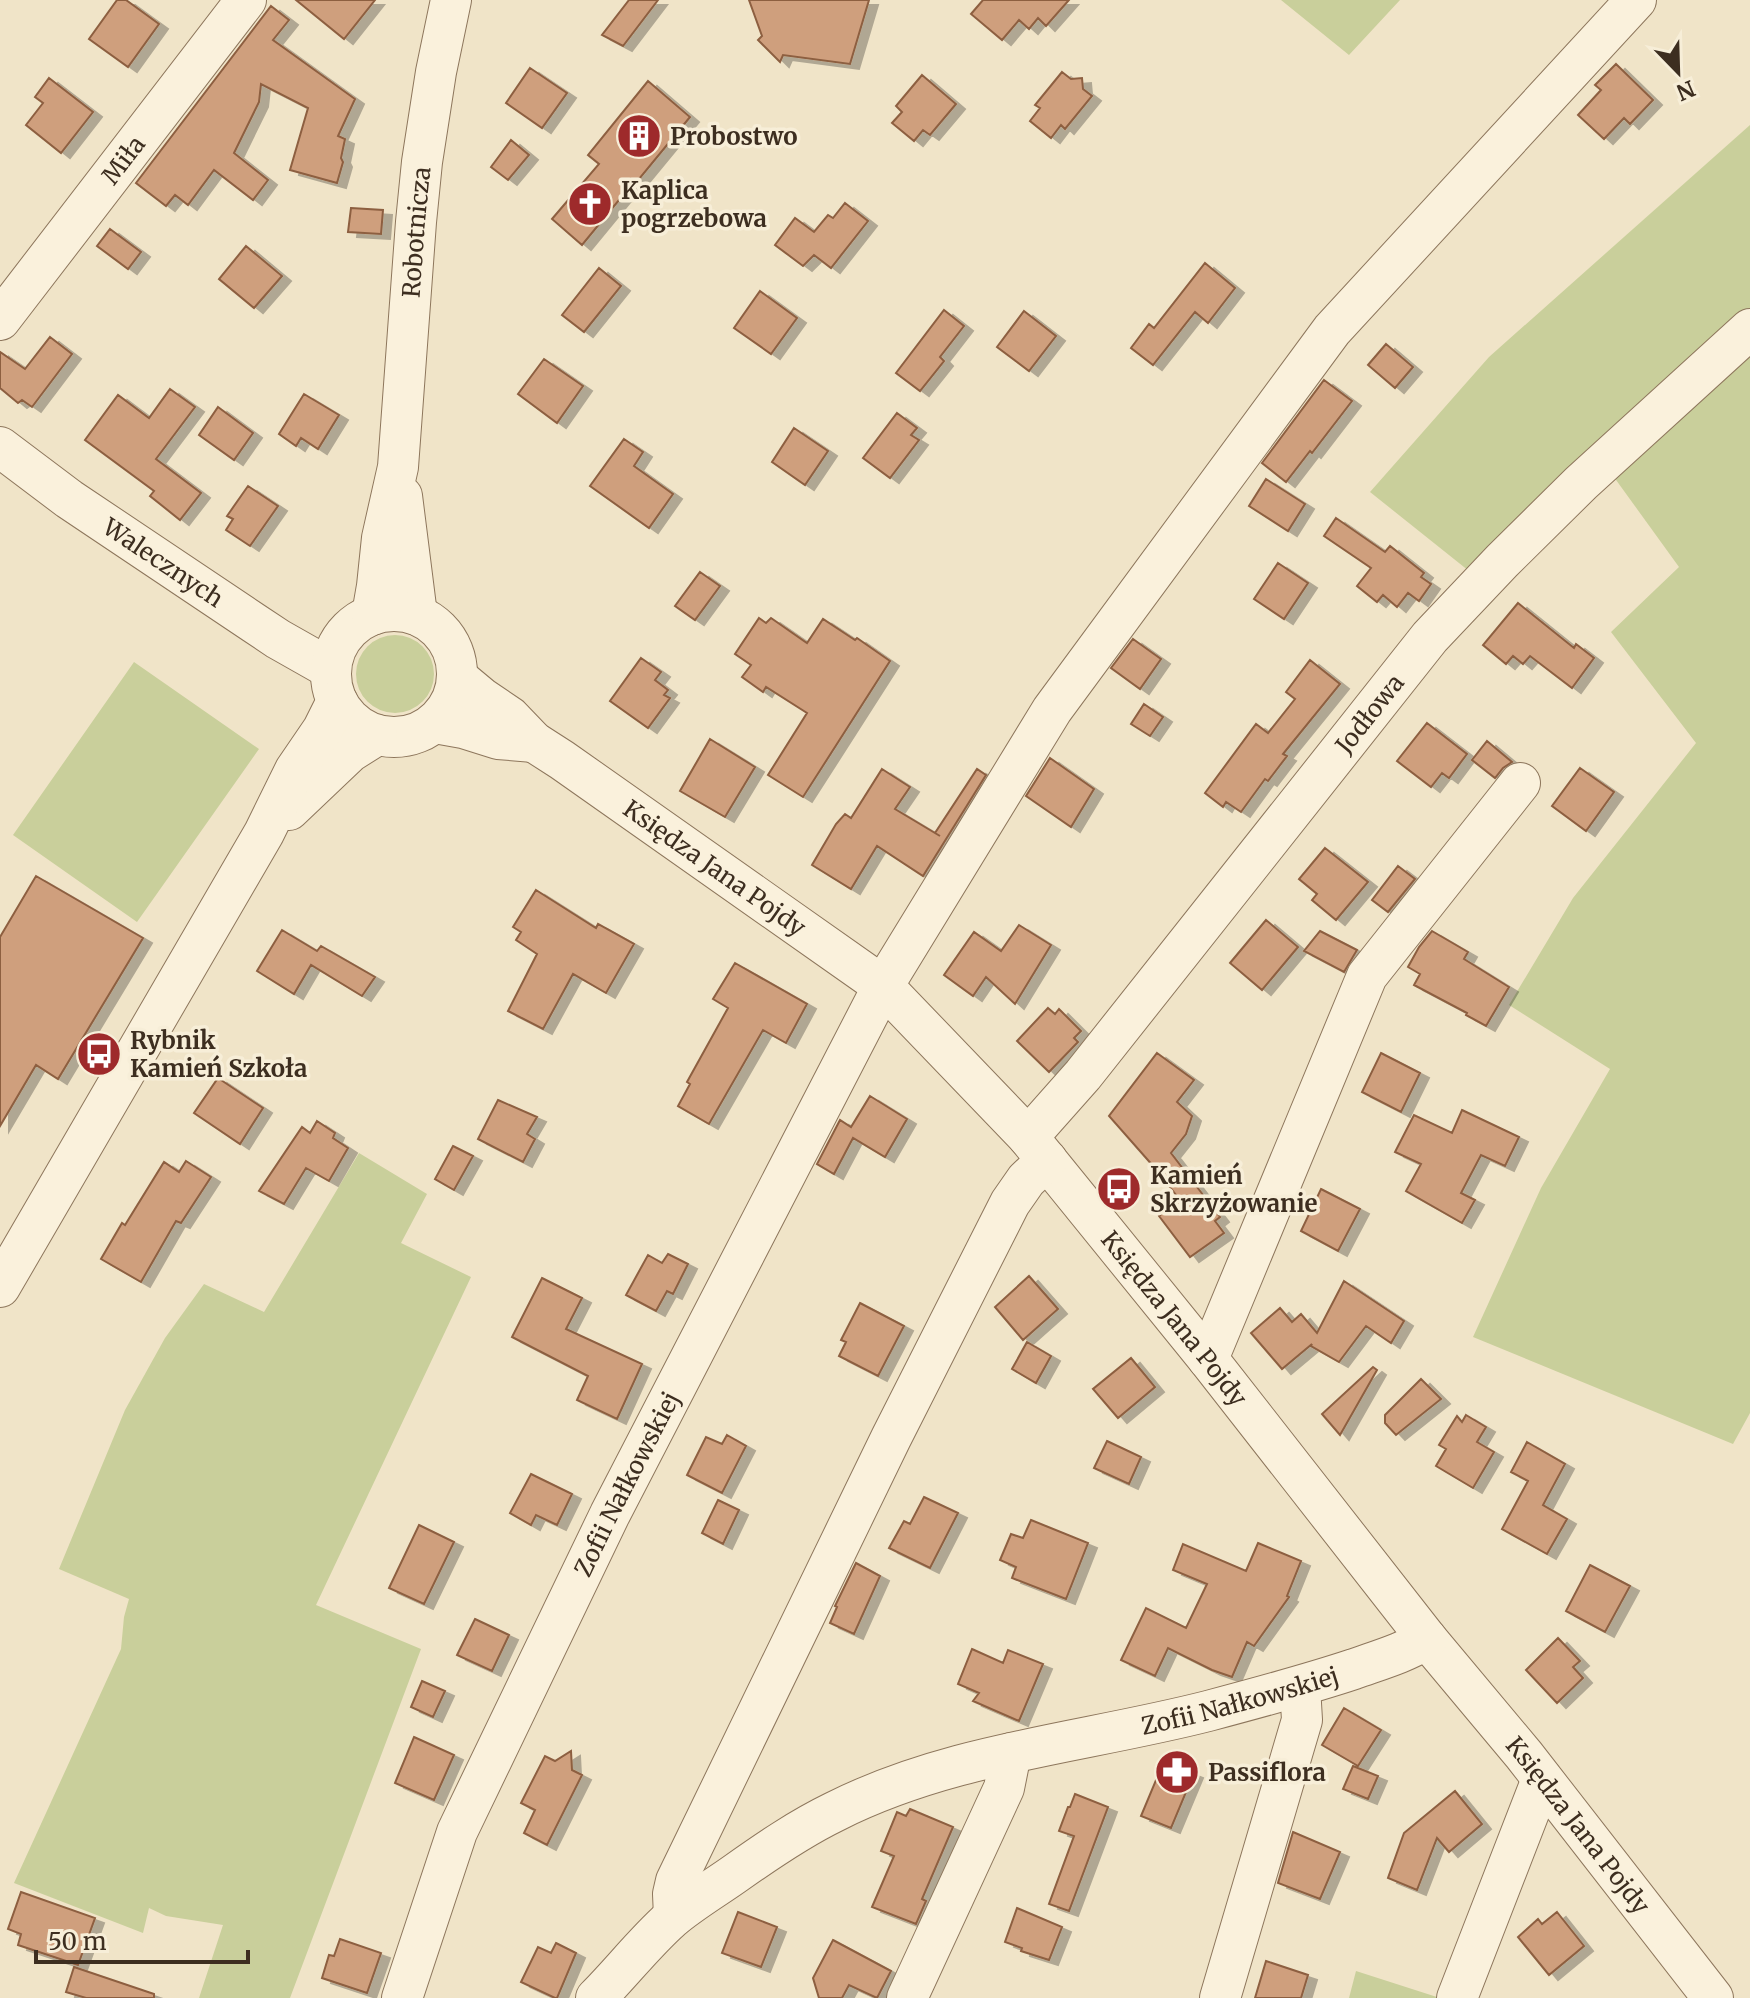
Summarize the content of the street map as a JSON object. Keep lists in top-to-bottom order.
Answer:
{
  "streets": {
    "street": [
      "Miła",
      "Robotnicza",
      "Walecznych",
      "Jodłowa",
      "Księdza Jana Pojdy",
      "Zofii Nałkowskiej"
    ]
  },
  "crossings": [
    ["Robotnicza", "Walecznych"],
    ["Robotnicza", "Księdza Jana Pojdy"],
    ["Walecznych", "Księdza Jana Pojdy"],
    ["Jodłowa", "Księdza Jana Pojdy"],
    ["Jodłowa", "Zofii Nałkowskiej"],
    ["Księdza Jana Pojdy", "Zofii Nałkowskiej"]
  ],
  "places": {
    "building": ["Probostwo"],
    "church": ["Kaplica pogrzebowa"],
    "bus stop": ["Rybnik Kamień Szkoła", "Kamień Skrzyżowanie"],
    "pharmacy": ["Passiflora"]
  },
  "scale_bar": "50 m",
  "north": "bottom right"
}
